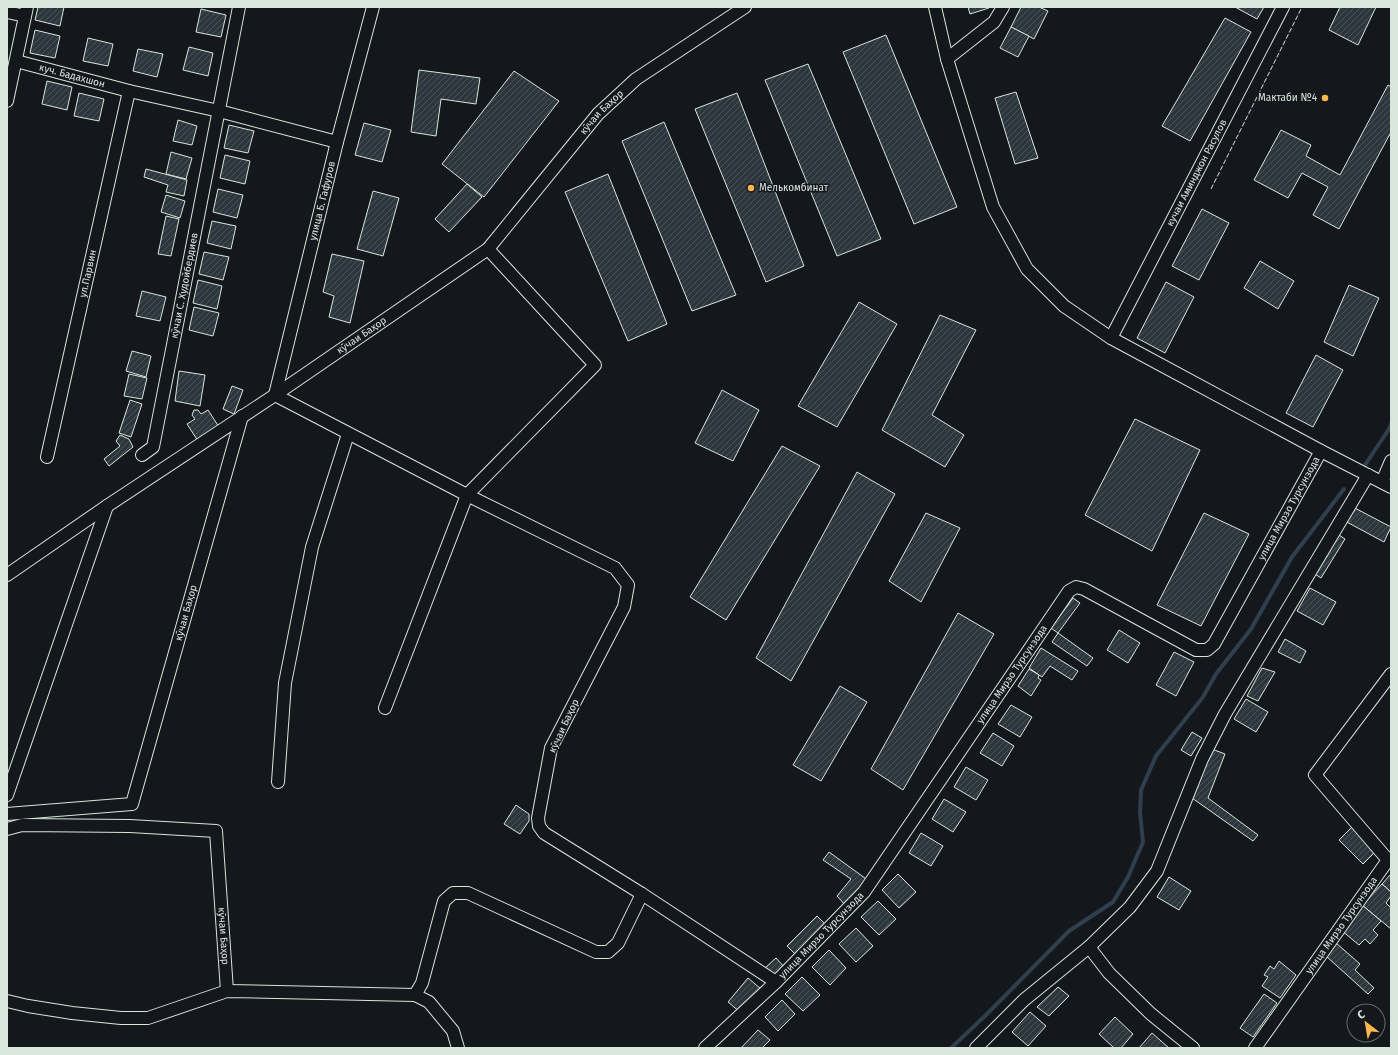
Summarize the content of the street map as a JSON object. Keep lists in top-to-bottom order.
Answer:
{
  "streets": {
    "street": [
      "куч. Бадахшон",
      "кӯчаи Баҳор",
      "кучаи Аминджон Расулов",
      "улица Б. Гафуров",
      "ул.Парвин",
      "кӯчаи С. Худойбердиев",
      "улица Мирзо Турсунзода"
    ]
  },
  "crossings": [
    ["куч. Бадахшон", "ул.Парвин"],
    ["кӯчаи Баҳор", "улица Б. Гафуров"],
    ["кӯчаи Баҳор", "улица Мирзо Турсунзода"]
  ],
  "places": ["Мактаби №4", "Мелькомбинат"],
  "north": "top left"
}
